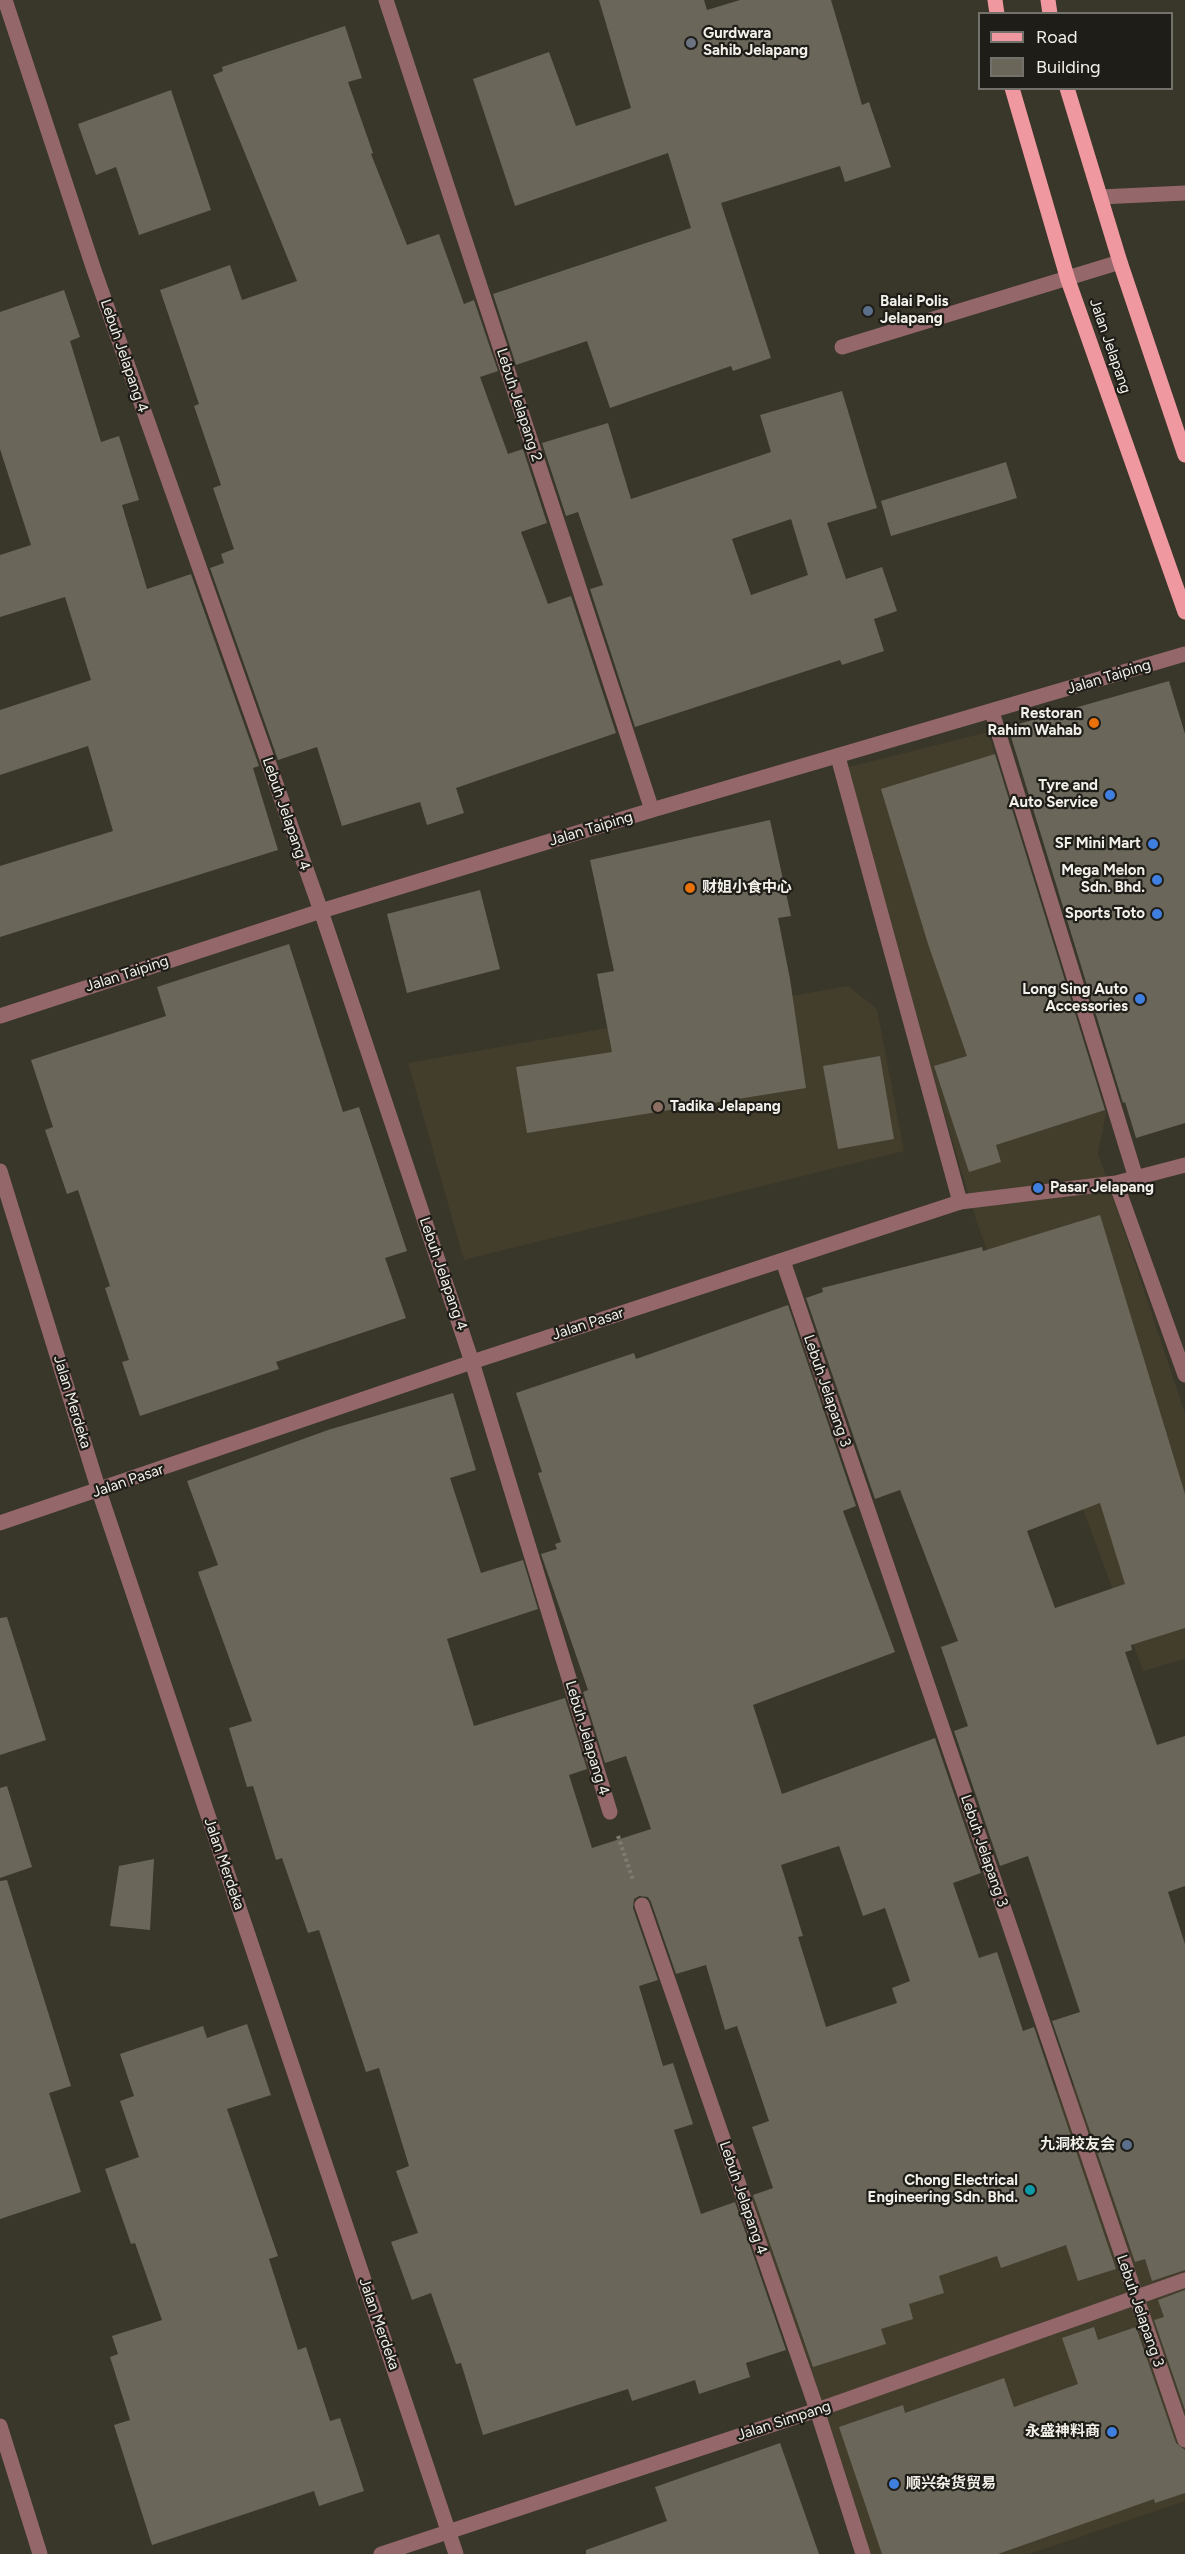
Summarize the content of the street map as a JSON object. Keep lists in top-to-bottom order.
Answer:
{
  "streets": {
    "main road": ["Jalan Jelapang"],
    "street": [
      "Lebuh Jelapang 4",
      "Lebuh Jelapang 2",
      "Jalan Taiping",
      "Jalan Pasar",
      "Lebuh Jelapang 3",
      "Jalan Merdeka",
      "Jalan Simpang"
    ]
  },
  "crossings": [
    ["Lebuh Jelapang 4", "Jalan Taiping"],
    ["Lebuh Jelapang 4", "Jalan Pasar"],
    ["Lebuh Jelapang 4", "Jalan Simpang"],
    ["Lebuh Jelapang 2", "Jalan Taiping"],
    ["Jalan Pasar", "Lebuh Jelapang 3"],
    ["Jalan Pasar", "Jalan Merdeka"],
    ["Lebuh Jelapang 3", "Jalan Simpang"],
    ["Jalan Merdeka", "Jalan Simpang"]
  ],
  "places": [
    "Gurdwara Sahib Jelapang",
    "Balai Polis Jelapang",
    "Restoran Rahim Wahab",
    "Tyre and Auto Service",
    "SF Mini Mart",
    "Mega Melon Sdn. Bhd.",
    "财姐小食中心",
    "Sports Toto",
    "Long Sing Auto Accessories",
    "Tadika Jelapang",
    "Pasar Jelapang",
    "九洞校友会",
    "Chong Electrical Engineering Sdn. Bhd.",
    "永盛神料商",
    "顺兴杂货贸易"
  ],
  "legend": ["Road", "Building"]
}
